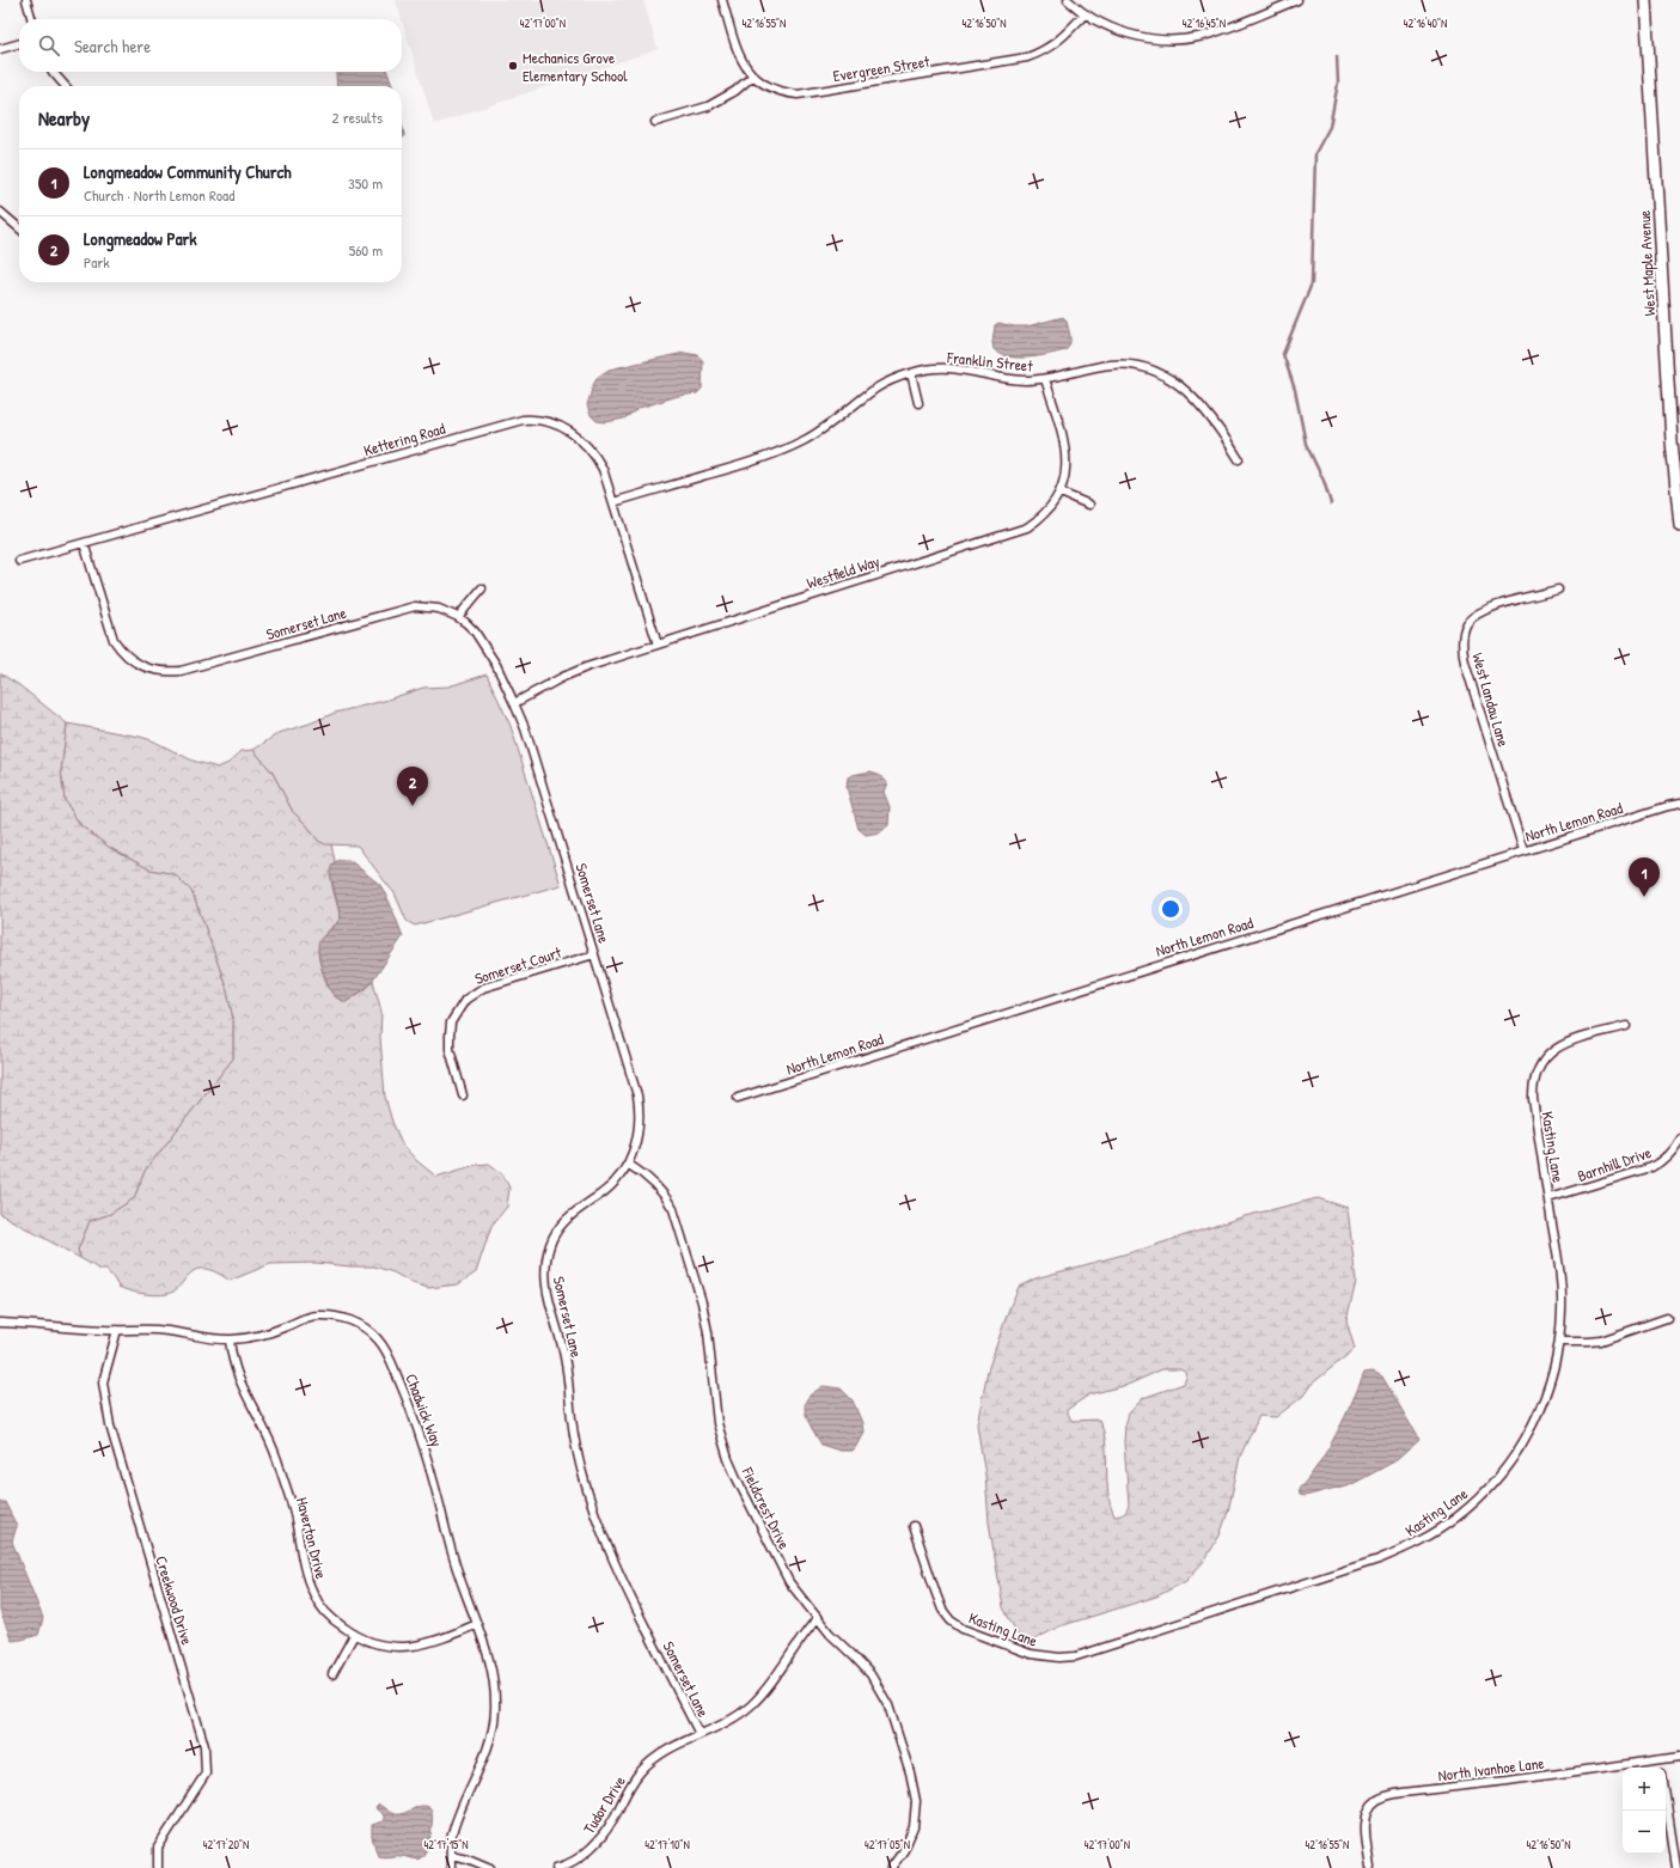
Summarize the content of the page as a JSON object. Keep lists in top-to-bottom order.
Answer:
{
  "streets": {
    "main road": ["West Maple Avenue"],
    "street": [
      "Evergreen Street",
      "Franklin Street",
      "Kettering Road",
      "Westfield Way",
      "Somerset Lane",
      "West Landau Lane",
      "North Lemon Road",
      "Somerset Court",
      "Kasting Lane",
      "Barnhill Drive",
      "Chadwick Way",
      "Fieldcrest Drive",
      "Haverton Drive",
      "Creekwood Drive",
      "North Ivanhoe Lane",
      "Tudor Drive"
    ]
  },
  "crossings": [
    ["Franklin Street", "Kettering Road"],
    ["Franklin Street", "Westfield Way"],
    ["Kettering Road", "Westfield Way"],
    ["Kettering Road", "Somerset Lane"],
    ["Westfield Way", "Somerset Lane"],
    ["Somerset Lane", "Somerset Court"],
    ["Somerset Lane", "Fieldcrest Drive"],
    ["Somerset Lane", "Tudor Drive"],
    ["West Landau Lane", "North Lemon Road"],
    ["Kasting Lane", "Barnhill Drive"],
    ["Chadwick Way", "Haverton Drive"],
    ["Chadwick Way", "Creekwood Drive"],
    ["Fieldcrest Drive", "Tudor Drive"]
  ],
  "places": ["Mechanics Grove Elementary School"],
  "page": {
    "search": "Search here",
    "heading": ["Nearby", "2 results"],
    "list": [
      {
        "mark": "1",
        "name": "Longmeadow Community Church",
        "note": "Church · North Lemon Road",
        "value": "350 m"
      },
      {
        "mark": "2",
        "name": "Longmeadow Park",
        "note": "Park",
        "value": "560 m"
      }
    ],
    "pins": ["2", "1"],
    "map_buttons": ["+", "−"]
  },
  "coordinates": [
    "42°17'00\"N",
    "42°16'55\"N",
    "42°16'50\"N",
    "42°16'45\"N",
    "42°16'40\"N",
    "42°17'20\"N",
    "42°17'15\"N",
    "42°17'10\"N",
    "42°17'05\"N"
  ]
}
